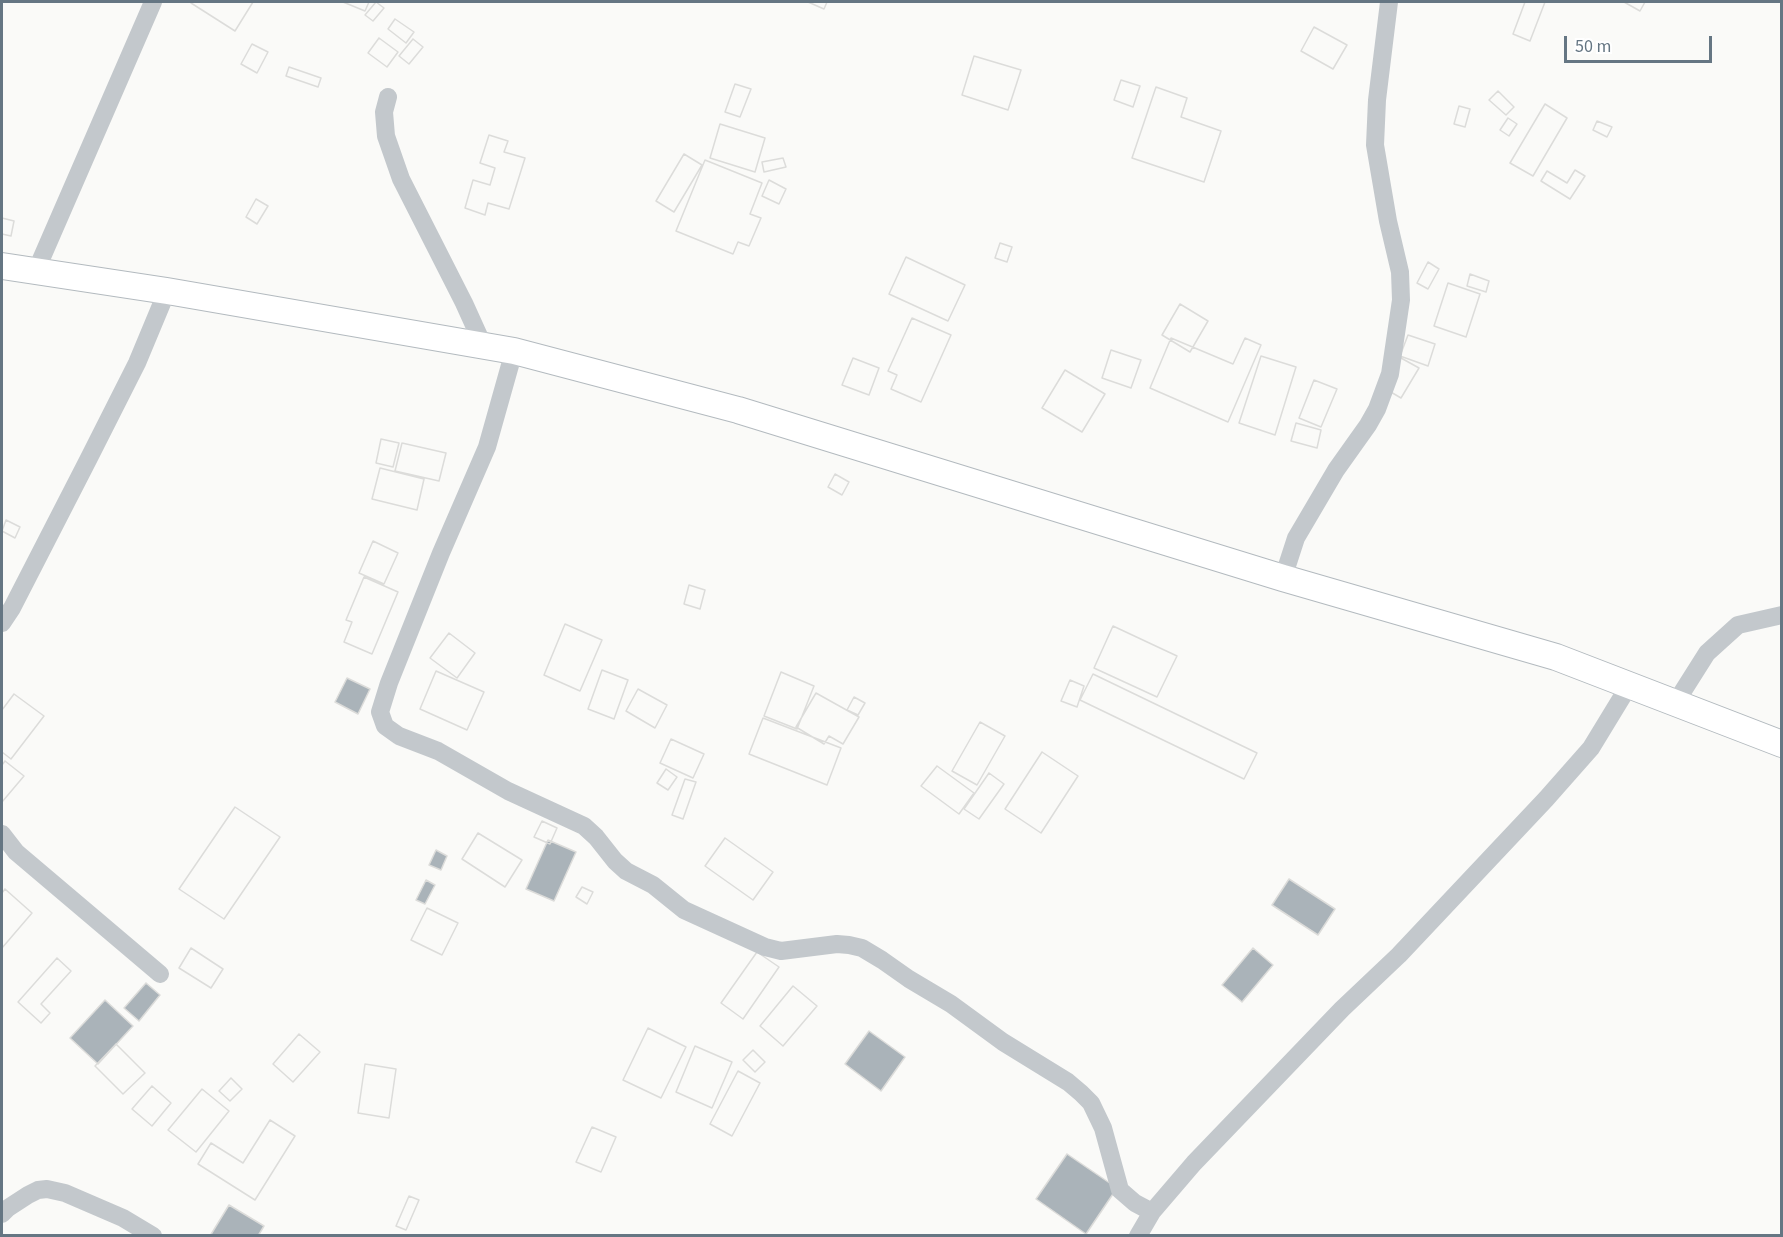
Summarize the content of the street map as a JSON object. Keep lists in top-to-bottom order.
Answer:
{
  "scale_bar": "50 m"
}
